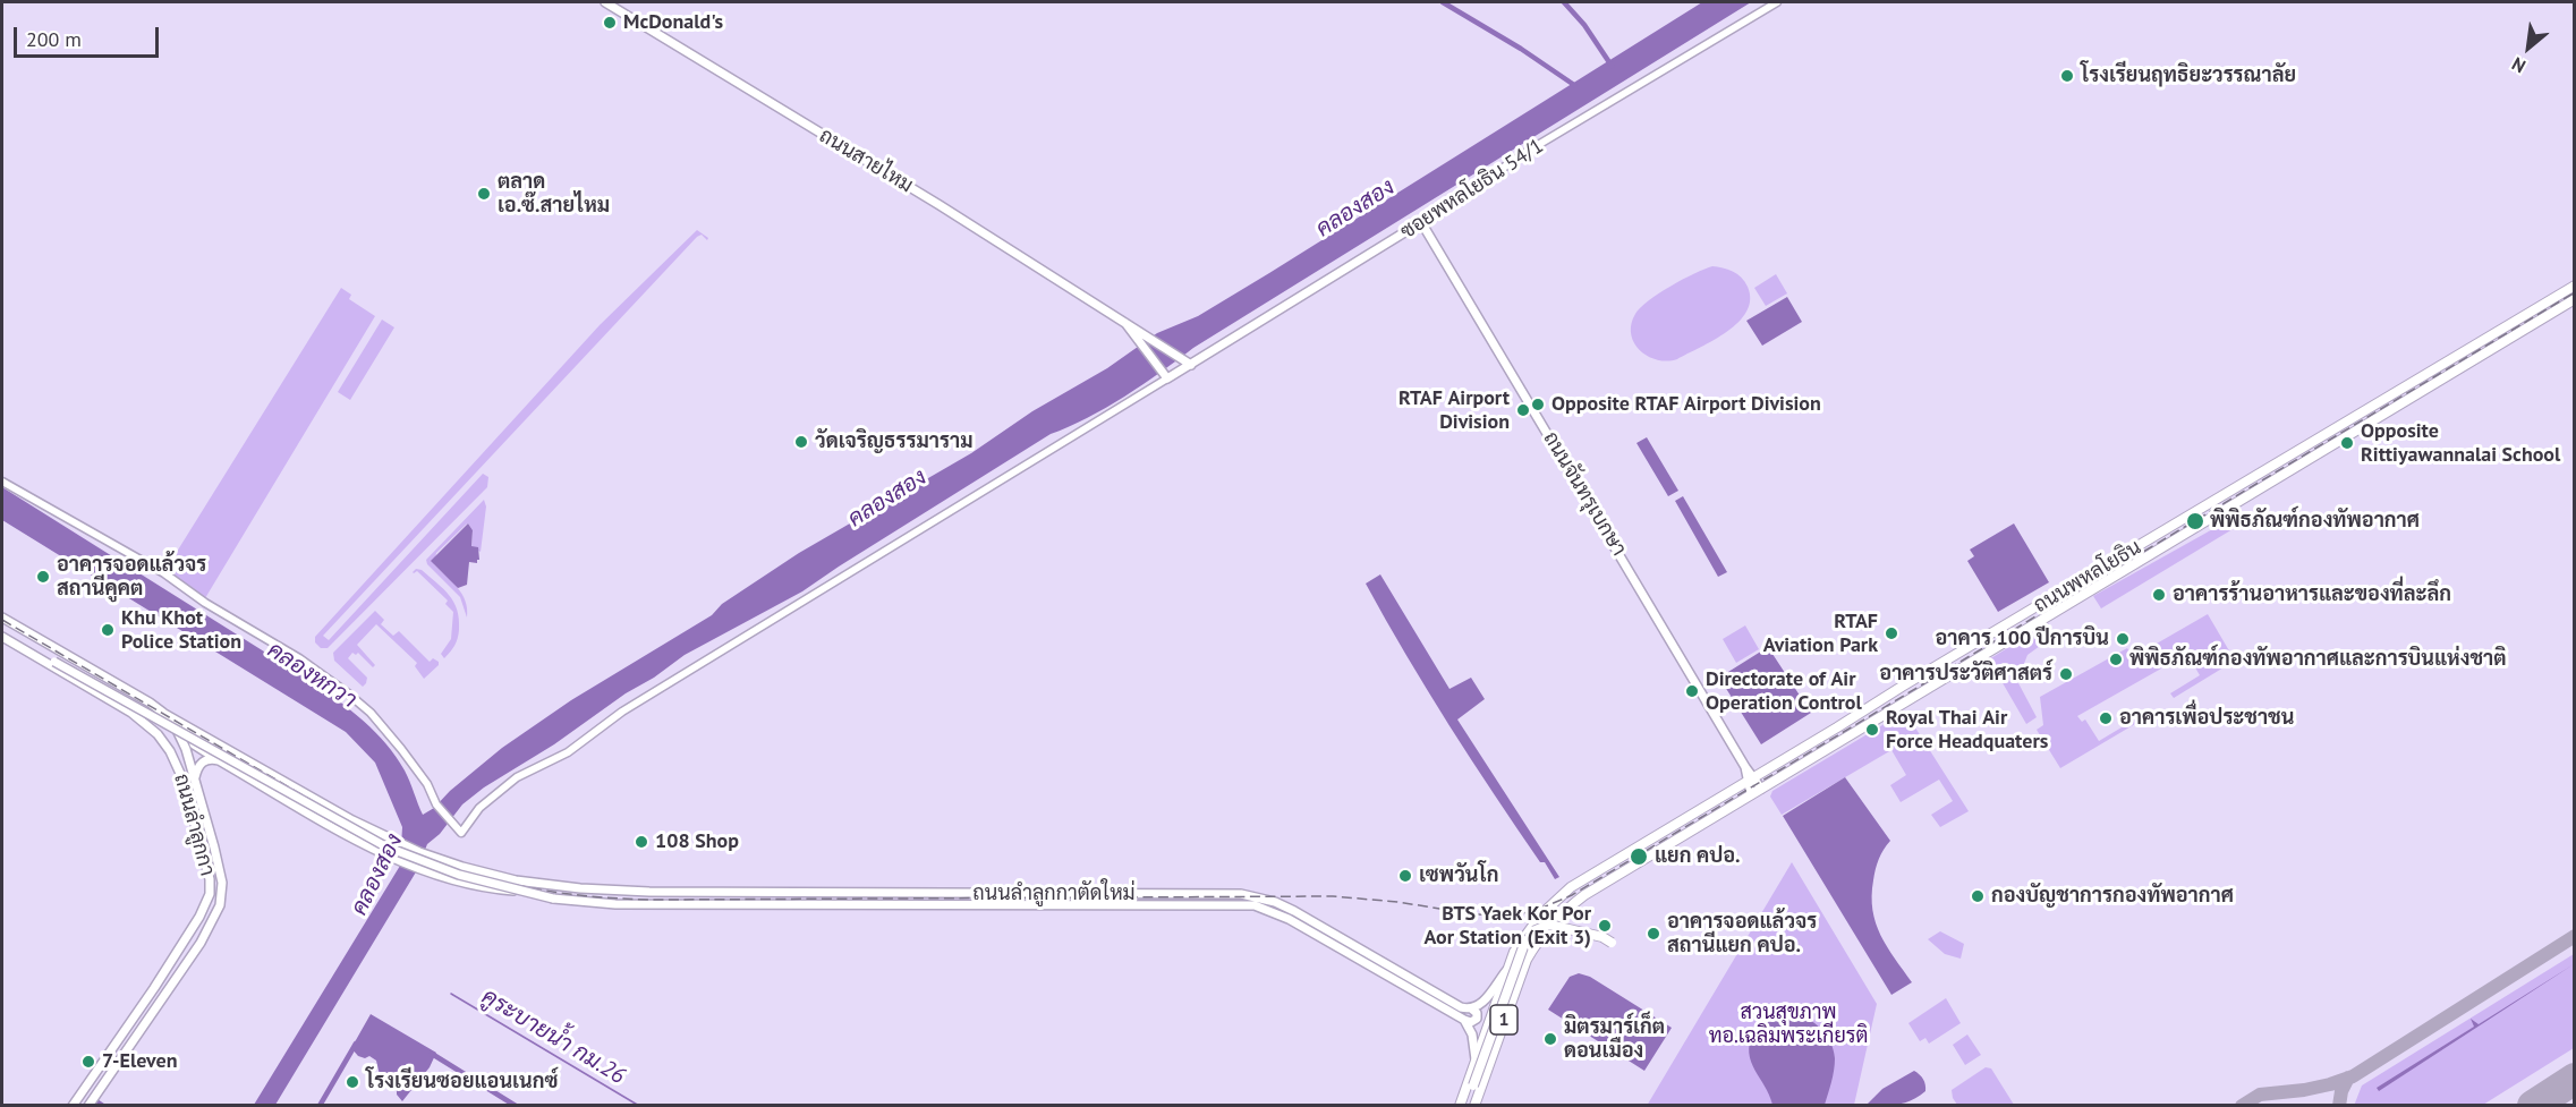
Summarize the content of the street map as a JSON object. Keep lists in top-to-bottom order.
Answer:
{
  "streets": {
    "main road": [
      "ถนนสายไหม",
      "ซอยพหลโยธิน 54/1",
      "ถนนจันทรุเบกษา",
      "ถนนพหลโยธิน",
      "ถนนลำลูกกา",
      "ถนนลำลูกกาตัดใหม่",
      "1"
    ]
  },
  "crossings": [
    ["ถนนสายไหม", "ซอยพหลโยธิน 54/1"],
    ["ซอยพหลโยธิน 54/1", "ถนนจันทรุเบกษา"],
    ["ถนนจันทรุเบกษา", "ถนนพหลโยธิน"],
    ["ถนนลำลูกกา", "ถนนลำลูกกาตัดใหม่"]
  ],
  "water": ["คลองสอง", "คลองหกวา", "คูระบายน้ำ กม.26"],
  "parks": ["สวนสุขภาพ ทอ.เฉลิมพระเกียรติ"],
  "places": [
    "McDonald's",
    "โรงเรียนฤทธิยะวรรณาลัย",
    "ตลาด เอ.ซ๊.สายไหม",
    "Opposite RTAF Airport Division",
    "RTAF Airport Division",
    "วัดเจริญธรรมาราม",
    "Opposite Rittiyawannalai School",
    "พิพิธภัณฑ์กองทัพอากาศ",
    "อาคารจอดแล้วจร สถานีคูคต",
    "อาคารร้านอาหารและของที่ละลึก",
    "Khu Khot Police Station",
    "RTAF Aviation Park",
    "อาคาร 100 ปีการบิน",
    "พิพิธภัณฑ์กองทัพอากาศและการบินแห่งชาติ",
    "อาคารประวัติศาสตร์",
    "Directorate of Air Operation Control",
    "อาคารเพื่อประชาชน",
    "Royal Thai Air Force Headquaters",
    "108 Shop",
    "แยก คปอ.",
    "เซพวันโก",
    "กองบัญชาการกองทัพอากาศ",
    "BTS Yaek Kor Por Aor Station (Exit 3)",
    "อาคารจอดแล้วจร สถานีแยก คปอ.",
    "มิตรมาร์เก็ต ดอนเมือง",
    "7-Eleven",
    "โรงเรียนซอยแอนเนกซ์"
  ],
  "scale_bar": "200 m",
  "north": "bottom left"
}
